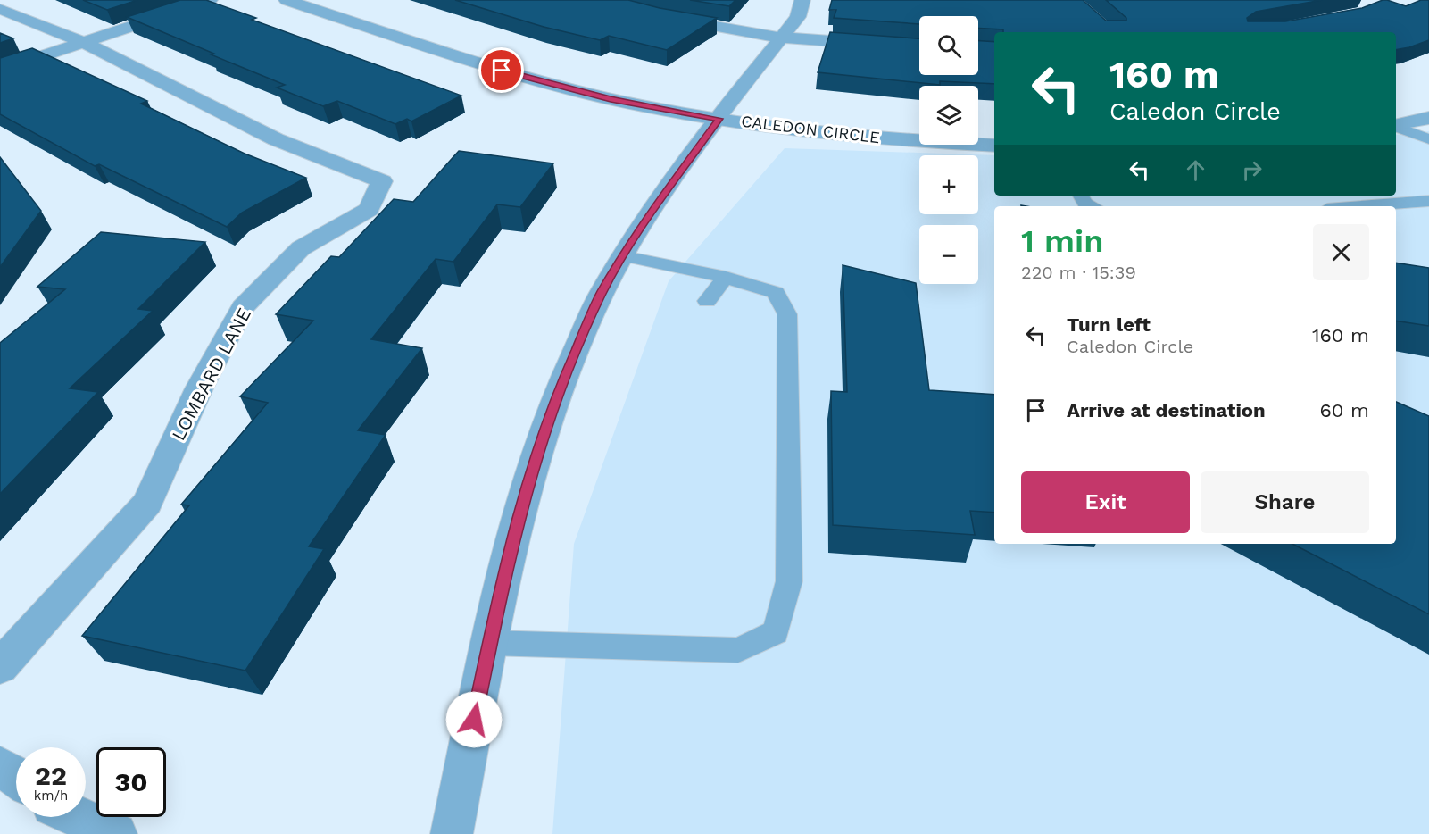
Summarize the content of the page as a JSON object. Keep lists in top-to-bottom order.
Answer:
{
  "streets": {
    "street": ["CALEDON CIRCLE", "LOMBARD LANE"]
  },
  "page": {
    "map_buttons": ["+", "−"],
    "turn": ["160 m", "Caledon Circle"],
    "heading": ["1 min", "220 m · 15:39"],
    "list": [
      {
        "name": "Turn left",
        "note": "Caledon Circle",
        "value": "160 m"
      },
      {
        "name": "Arrive at destination",
        "value": "60 m"
      }
    ],
    "buttons": ["Exit", "Share"],
    "speed": "22 km/h",
    "limit": "30"
  }
}
